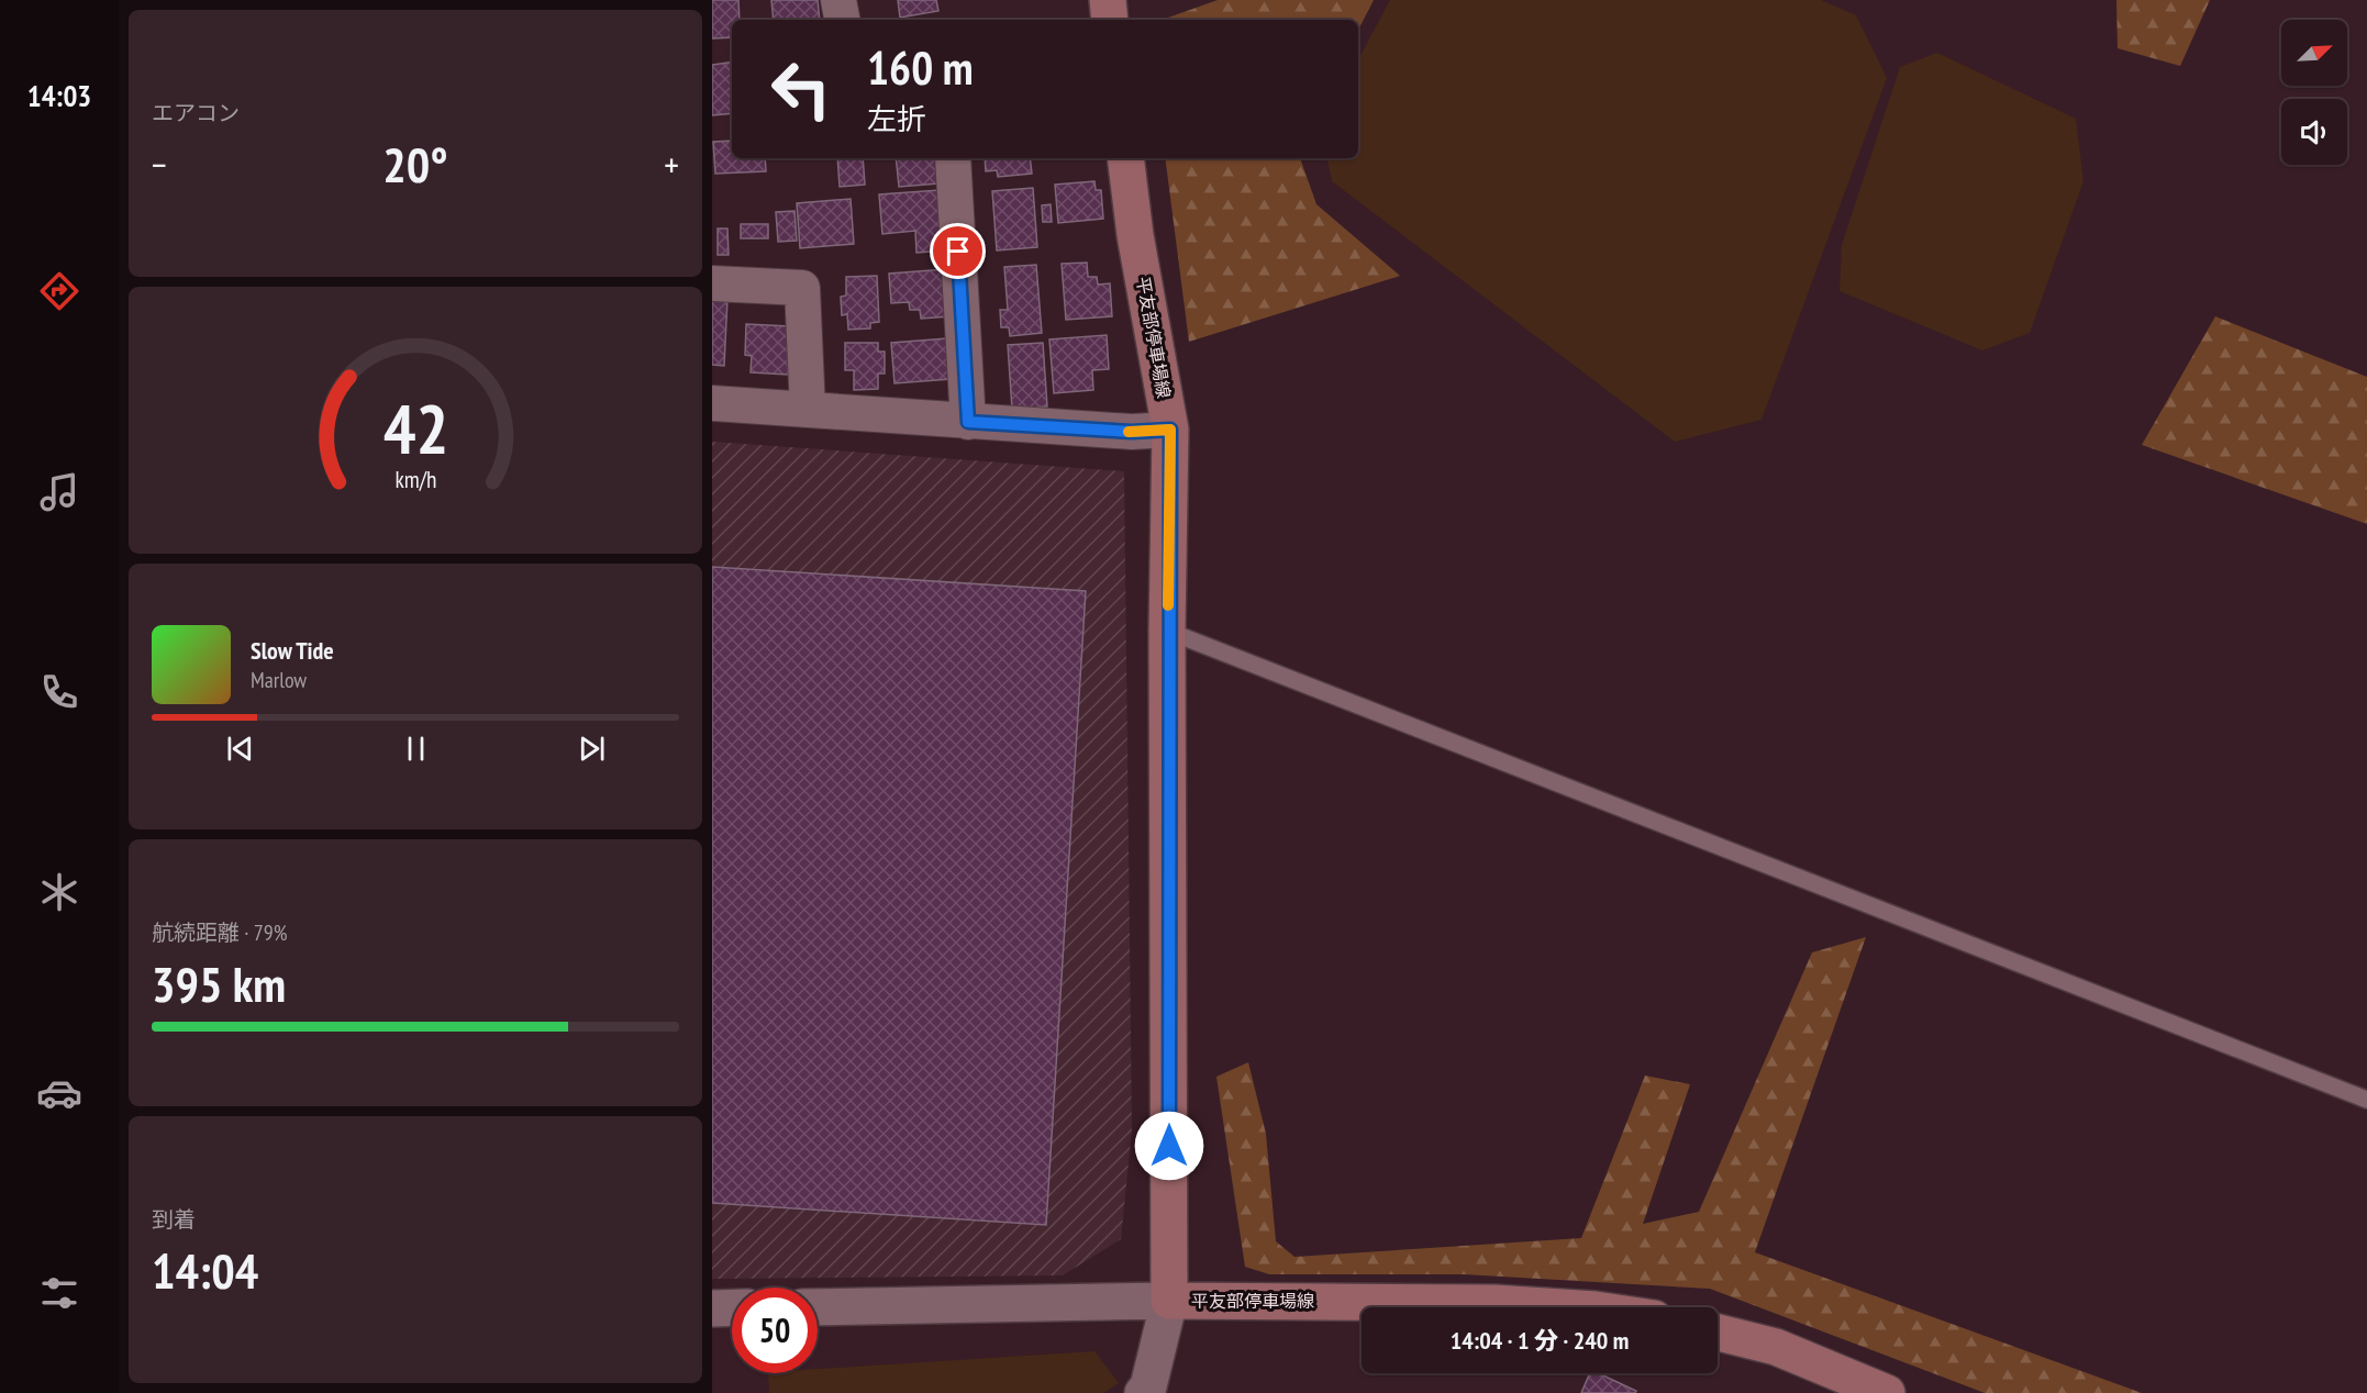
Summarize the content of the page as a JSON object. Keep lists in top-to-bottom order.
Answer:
{
  "streets": {
    "main road": ["平友部停車場線"]
  },
  "north": "top right",
  "page": {
    "tabs": "14:03",
    "tile": [
      "エアコン",
      ["航続距離 · 79%", "395 km"],
      ["到着", "14:04"]
    ],
    "turn": ["160 m", "左折"],
    "heat": ["−", "20°", "+"],
    "song": ["Slow Tide", "Marlow"],
    "limit": "50",
    "trip": "14:04 · 1 分 · 240 m",
    "gauge": ["42", "km/h"]
  }
}
